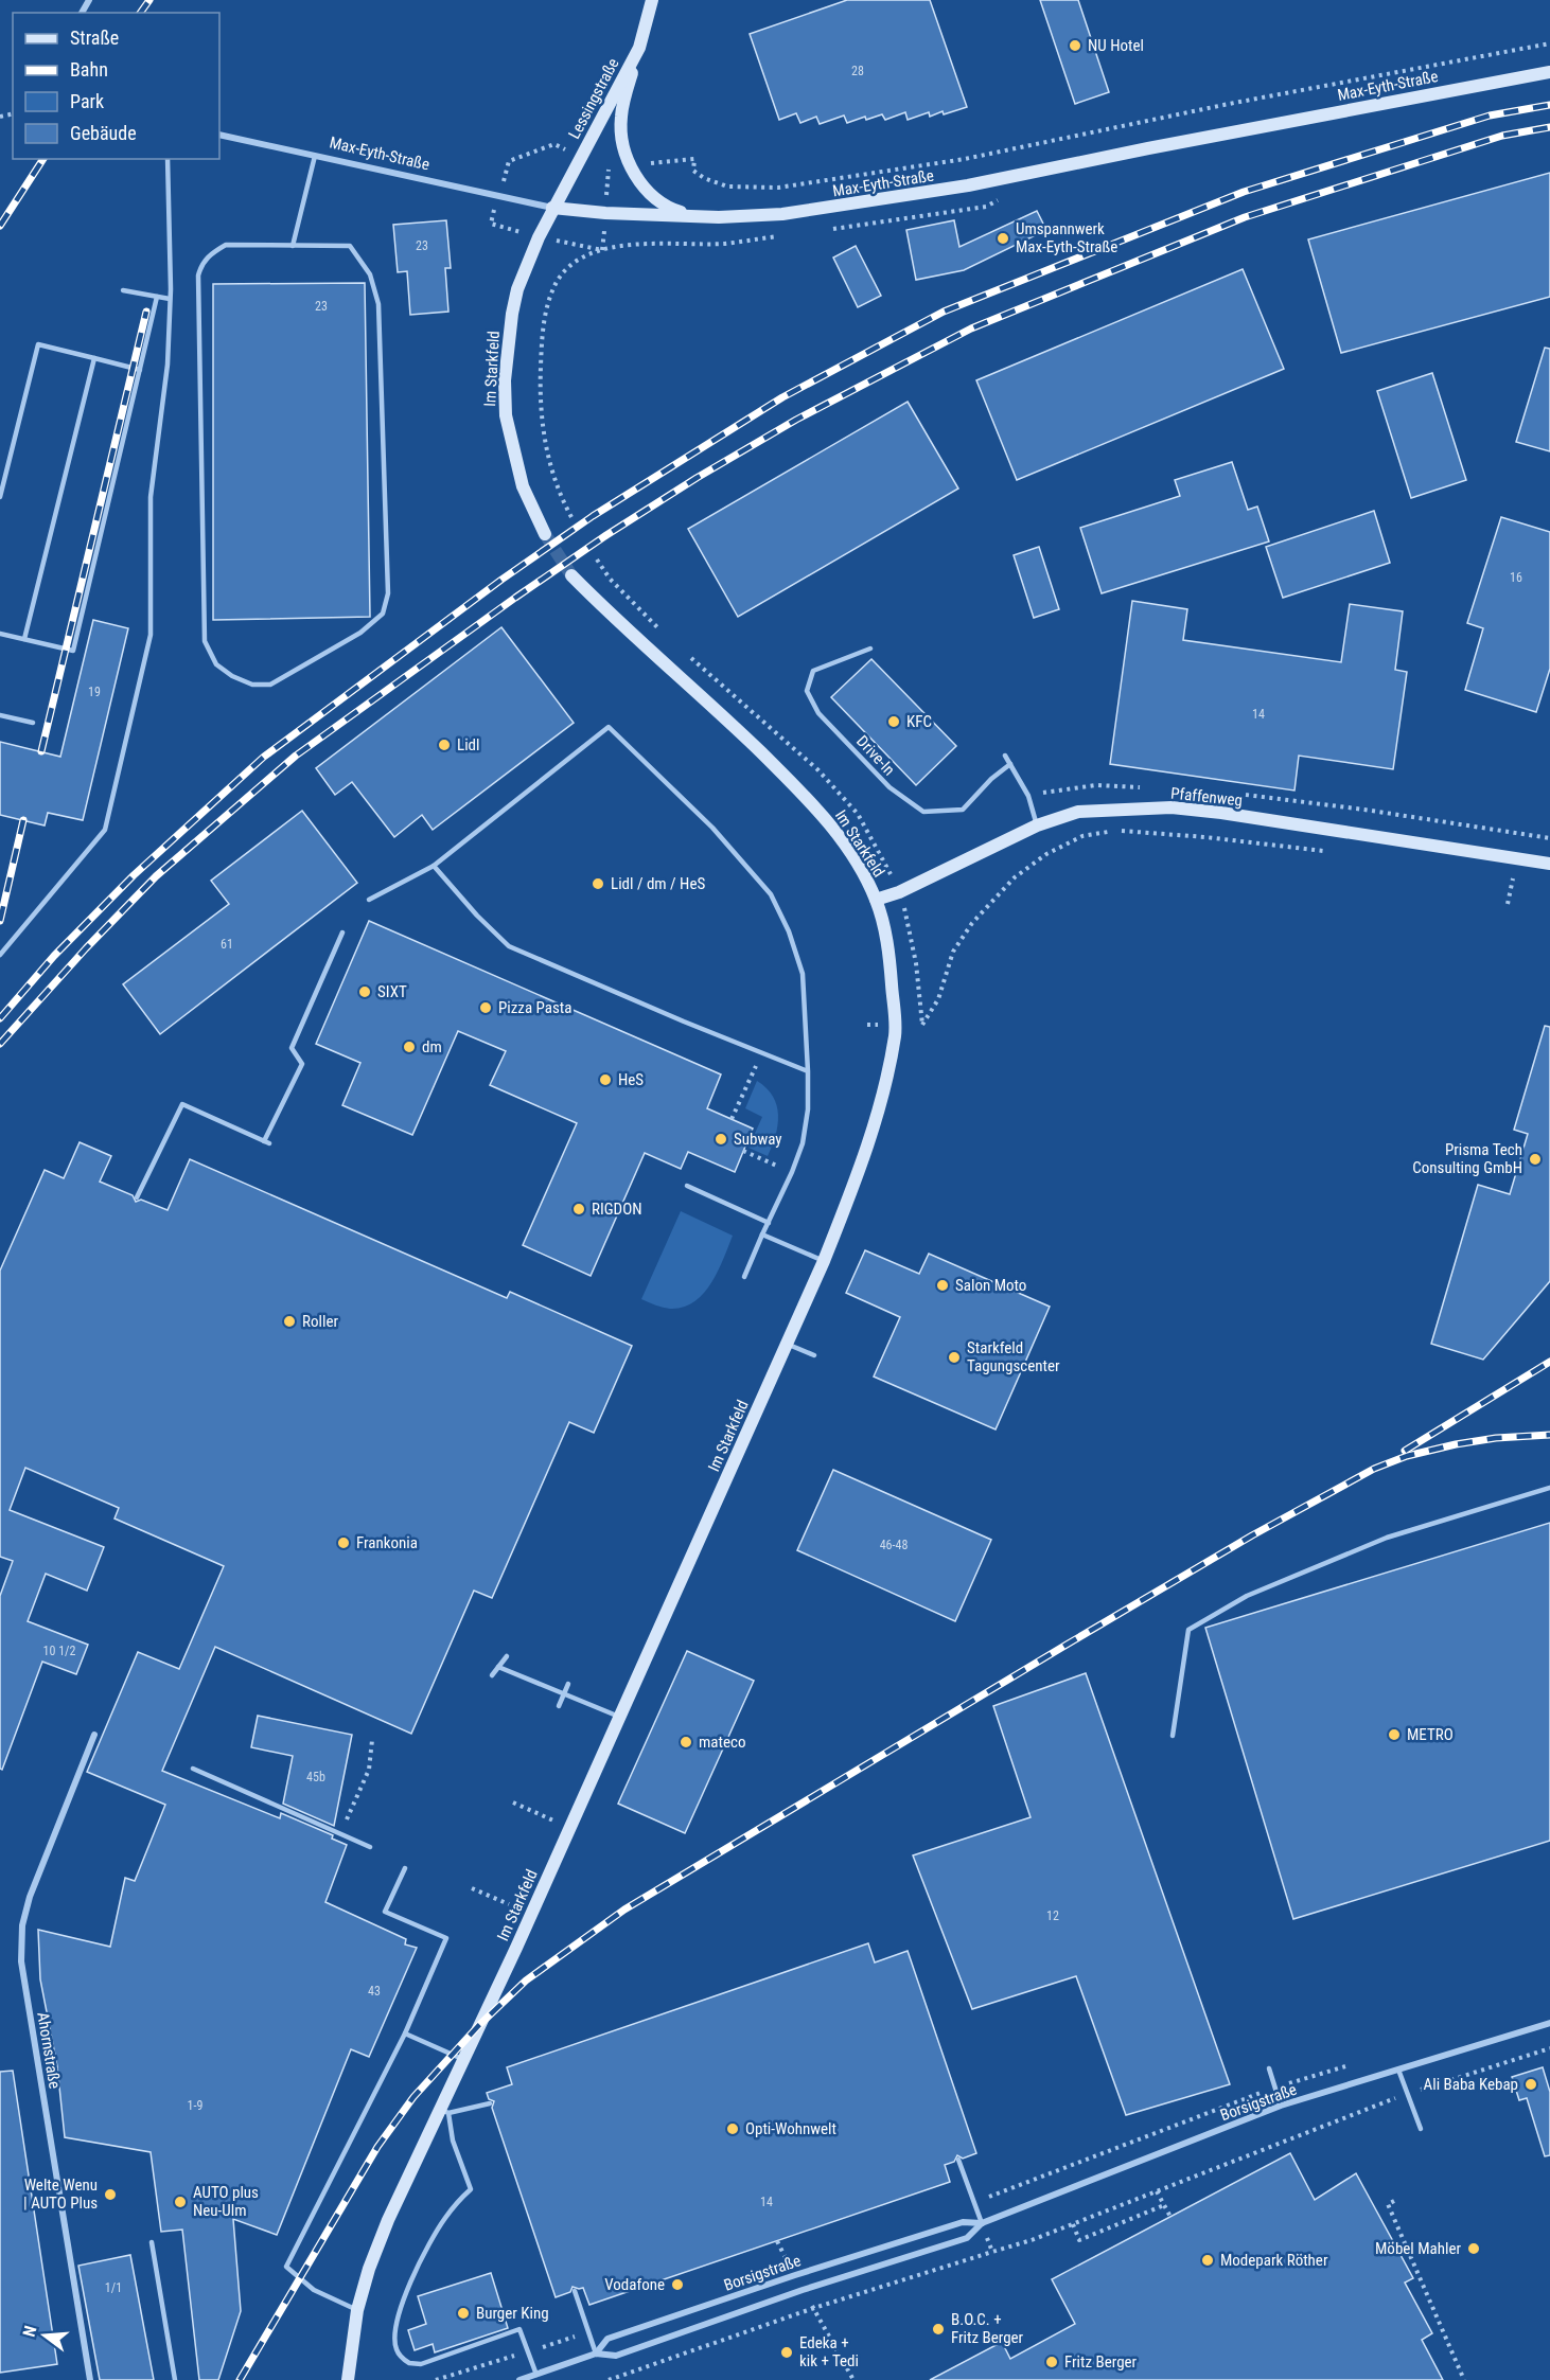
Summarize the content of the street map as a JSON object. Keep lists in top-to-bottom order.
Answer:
{
  "streets": {
    "main road": [
      "Max-Eyth-Straße",
      "Lessingstraße",
      "Im Starkfeld",
      "Pfaffenweg"
    ],
    "street": ["Ahornstraße", "Borsigstraße"],
    "lane": ["Drive-In"]
  },
  "crossings": [
    ["Max-Eyth-Straße", "Lessingstraße"],
    ["Max-Eyth-Straße", "Im Starkfeld"],
    ["Lessingstraße", "Im Starkfeld"],
    ["Im Starkfeld", "Pfaffenweg"]
  ],
  "places": [
    "NU Hotel",
    "Umspannwerk Max-Eyth-Straße",
    "KFC",
    "Lidl",
    "Lidl / dm / HeS",
    "SIXT",
    "Pizza Pasta",
    "dm",
    "HeS",
    "Subway",
    "Prisma Tech Consulting GmbH",
    "RIGDON",
    "Salon Moto",
    "Roller",
    "Starkfeld Tagungscenter",
    "Frankonia",
    "METRO",
    "mateco",
    "Ali Baba Kebap",
    "Opti-Wohnwelt",
    "Welte Wenu | AUTO Plus",
    "AUTO plus Neu-Ulm",
    "Möbel Mahler",
    "Modepark Röther",
    "Vodafone",
    "Burger King",
    "B.O.C. + Fritz Berger",
    "Edeka + kik + Tedi",
    "Fritz Berger"
  ],
  "house_numbers": [
    "28",
    "23",
    "23",
    "16",
    "19",
    "14",
    "61",
    "46-48",
    "10 1/2",
    "45b",
    "12",
    "43",
    "1-9",
    "14",
    "1/1"
  ],
  "legend": [
    "Straße",
    "Bahn",
    "Park",
    "Gebäude"
  ],
  "north": "left"
}
